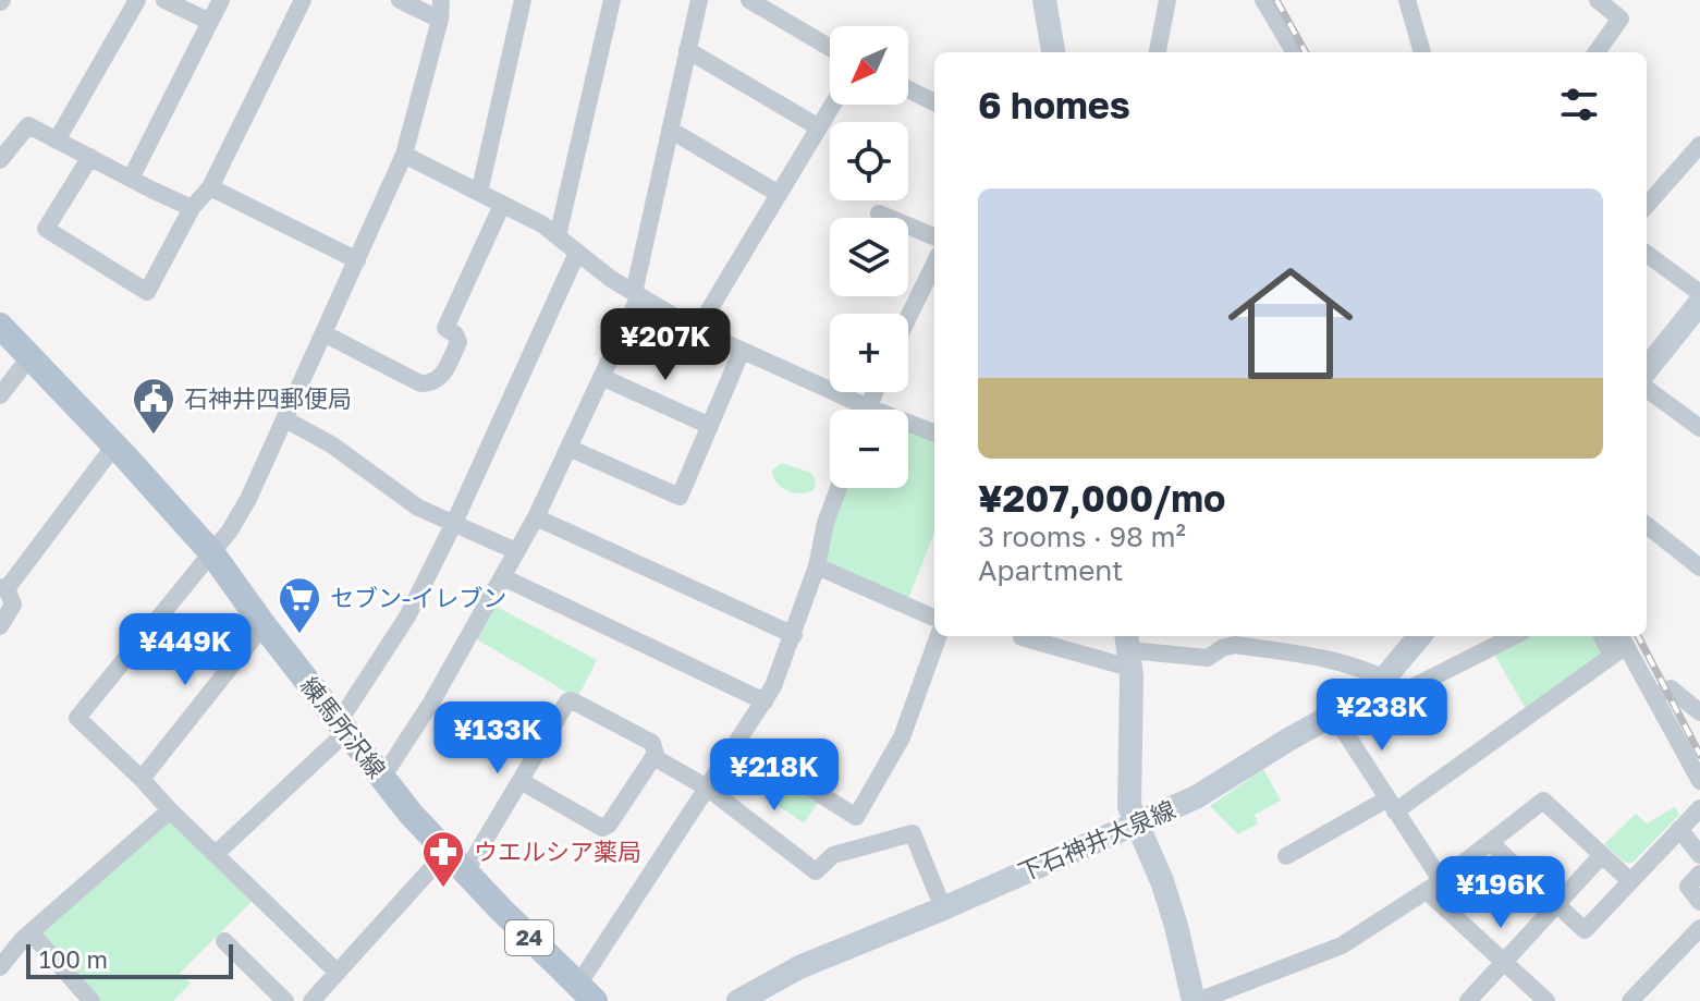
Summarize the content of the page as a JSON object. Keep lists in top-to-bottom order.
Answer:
{
  "streets": {
    "main road": ["練馬所沢線", "下石神井大泉線", "24"]
  },
  "places": {
    "public building": ["石神井四郵便局"],
    "supermarket": ["セブン-イレブン"],
    "pharmacy": ["ウエルシア薬局"]
  },
  "scale_bar": "100 m",
  "north": "bottom left",
  "page": {
    "map_buttons": ["+", "−"],
    "heading": "6 homes",
    "list": [
      {
        "name": "¥207,000/mo",
        "note": "3 rooms · 98 m² · Apartment"
      }
    ],
    "price": [
      "¥207K",
      "¥449K",
      "¥238K",
      "¥133K",
      "¥218K",
      "¥196K"
    ],
    "scale": "100 m"
  }
}
